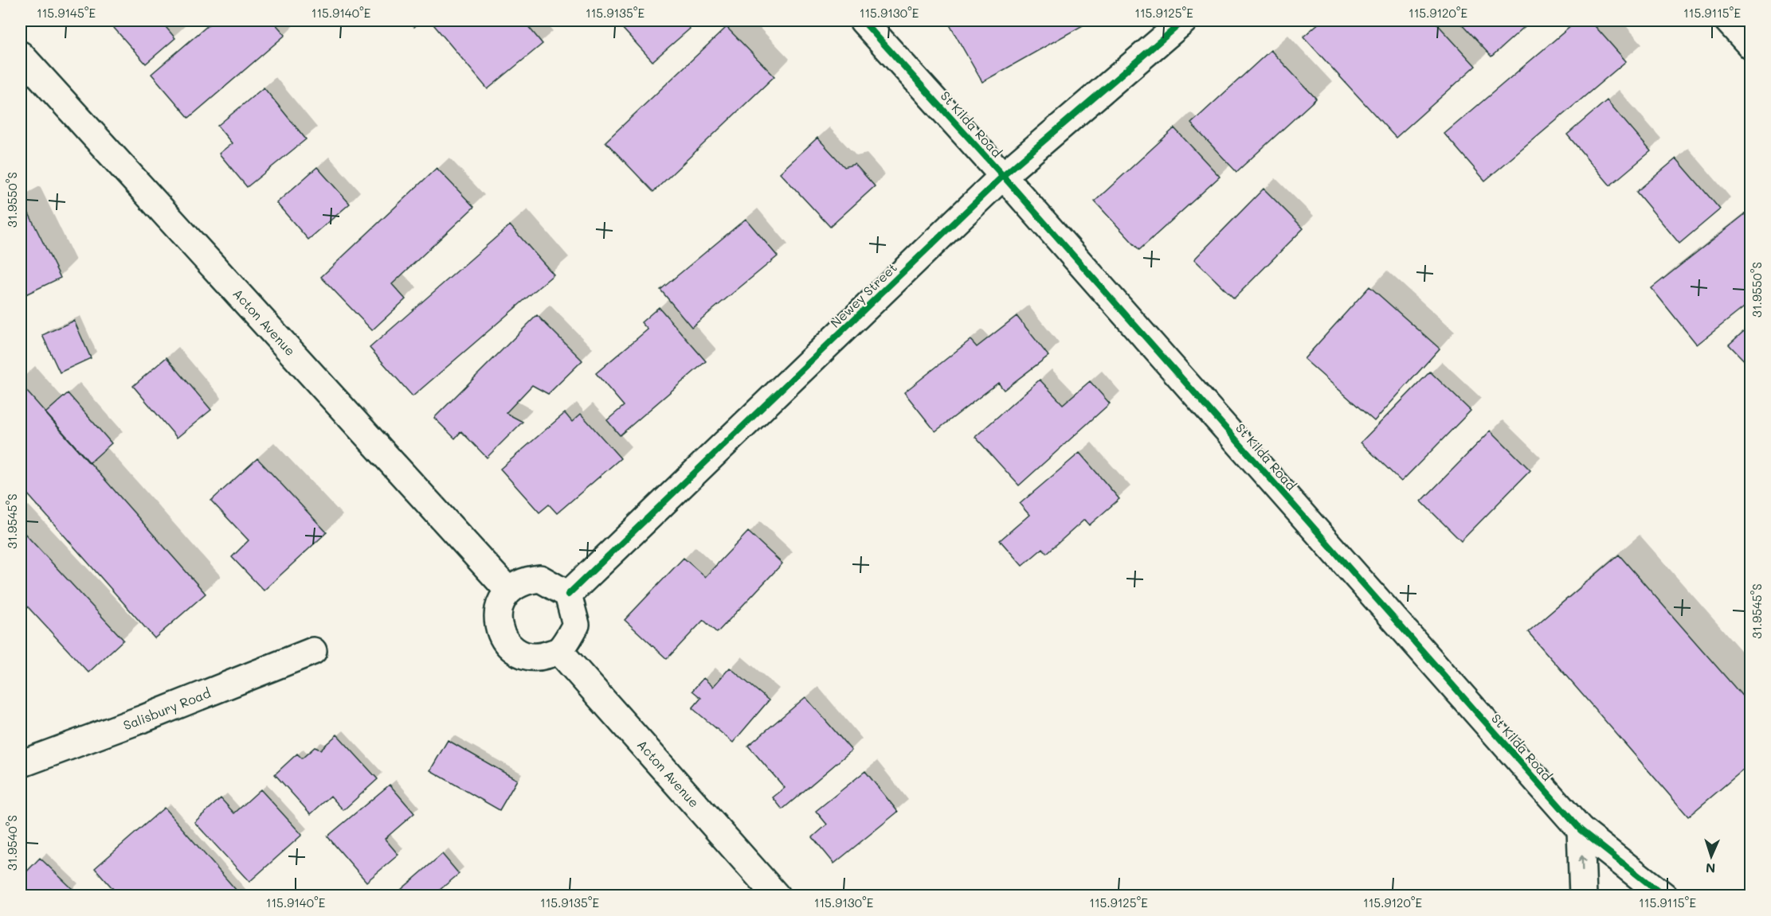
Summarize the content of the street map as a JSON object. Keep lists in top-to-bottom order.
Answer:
{
  "streets": {
    "street": [
      "St Kilda Road",
      "Newey Street",
      "Acton Avenue",
      "Salisbury Road"
    ]
  },
  "crossings": [
    ["St Kilda Road", "Newey Street"],
    ["Newey Street", "Acton Avenue"]
  ],
  "north": "bottom",
  "coordinates": [
    "115.9145°E",
    "115.9140°E",
    "115.9135°E",
    "115.9130°E",
    "115.9125°E",
    "115.9120°E",
    "115.9115°E",
    "31.9550°S",
    "31.9545°S",
    "31.9540°S"
  ]
}
